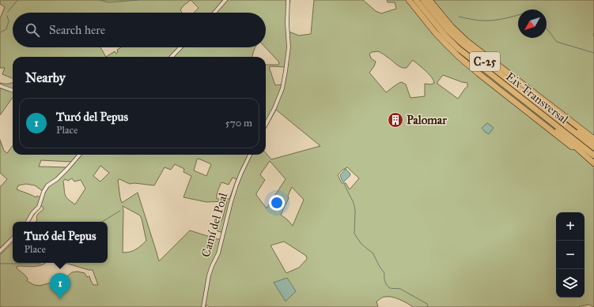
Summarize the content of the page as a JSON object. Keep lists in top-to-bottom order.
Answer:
{
  "streets": {
    "highway": ["C-25", "Eix Transversal"],
    "street": ["Camí del Poal"]
  },
  "places": {
    "building": ["Palomar"]
  },
  "north": "bottom left",
  "page": {
    "search": "Search here",
    "heading": "Nearby",
    "list": [
      {
        "mark": "1",
        "name": "Turó del Pepus",
        "note": "Place",
        "value": "570 m"
      }
    ],
    "map_buttons": ["+", "−"],
    "popup": ["Turó del Pepus", "Place"],
    "pins": "1"
  }
}
